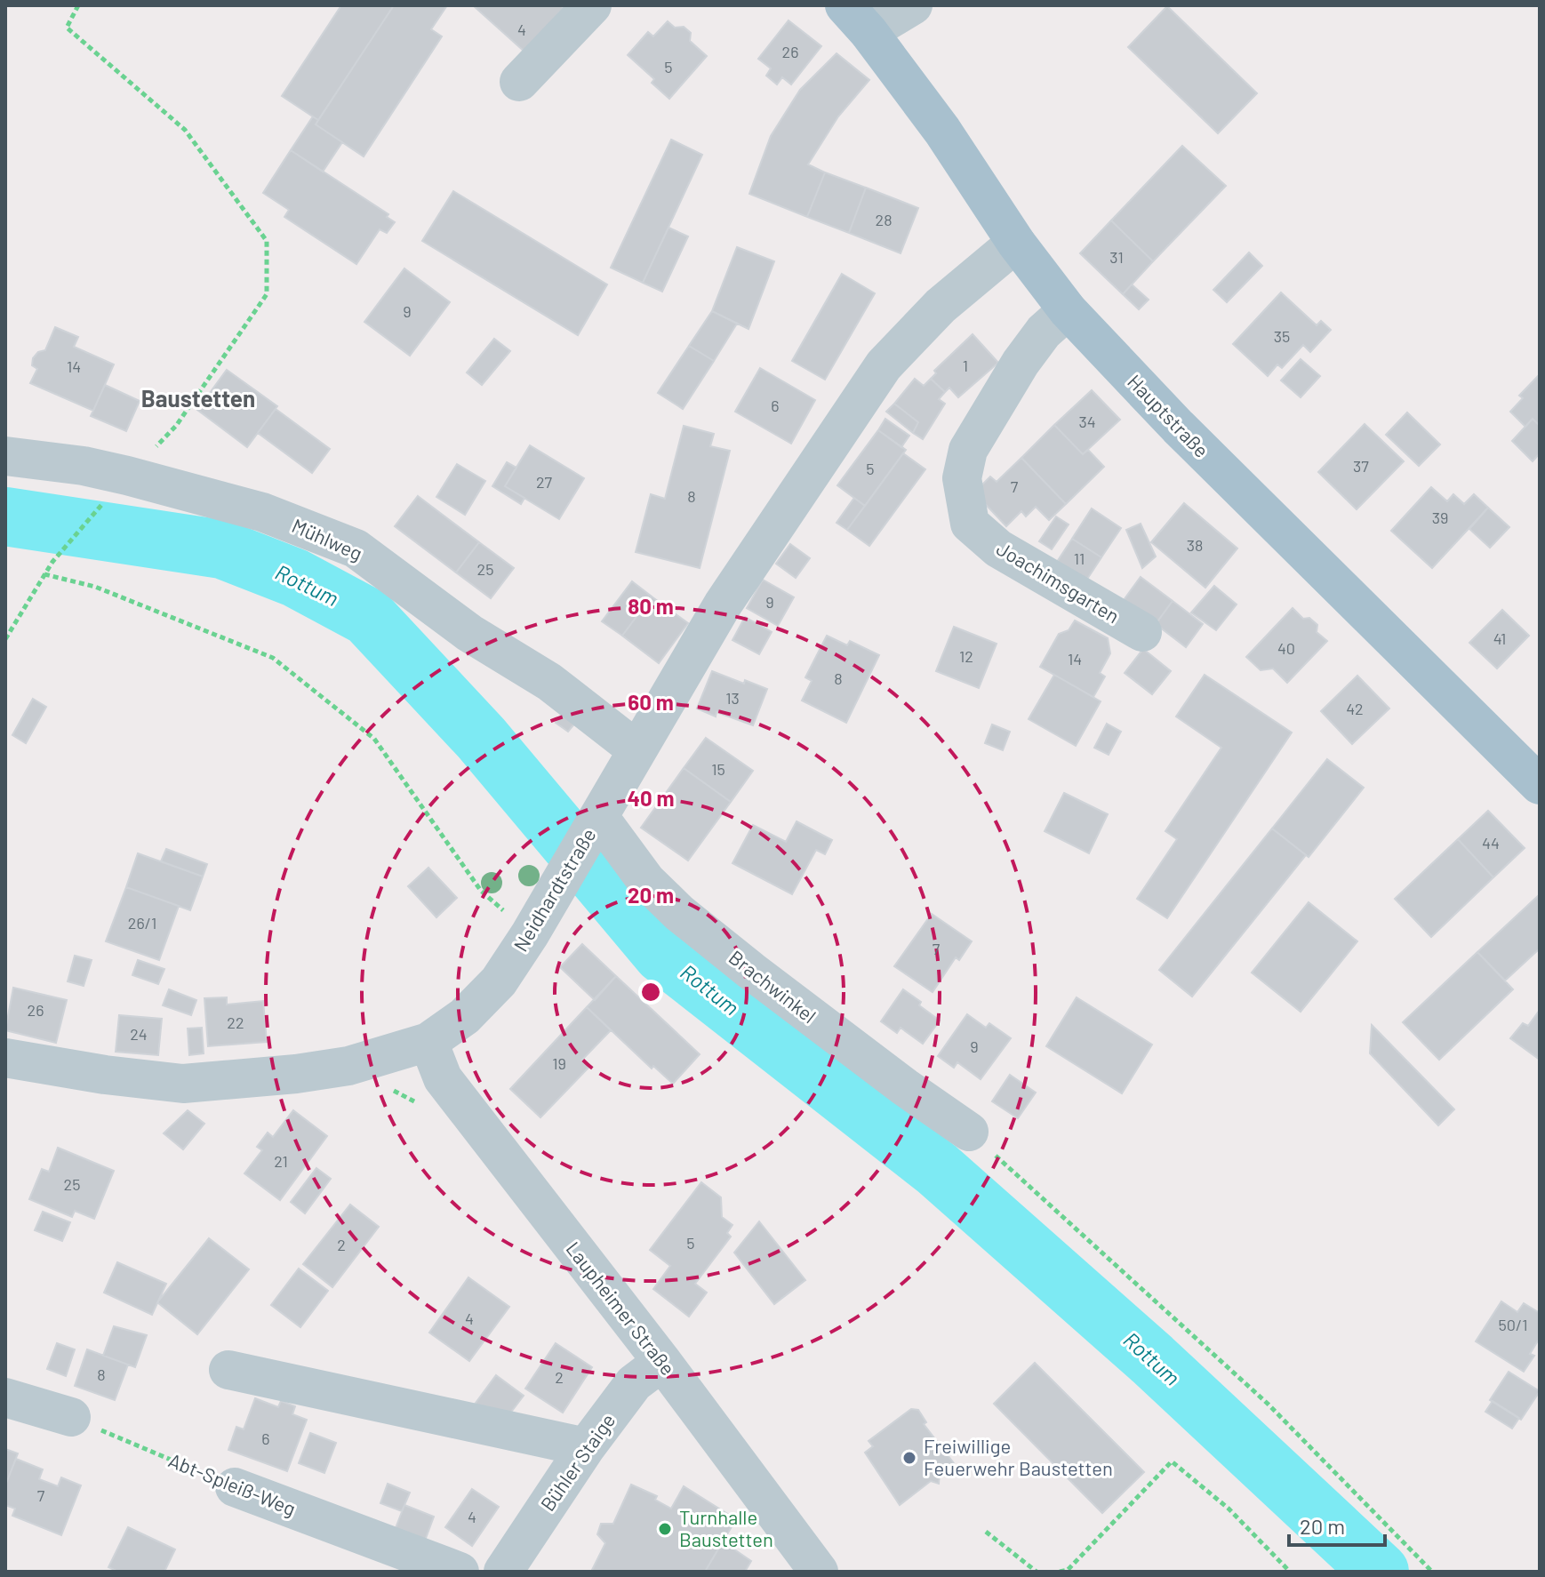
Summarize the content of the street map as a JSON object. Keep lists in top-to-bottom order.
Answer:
{
  "streets": {
    "main road": ["Hauptstraße"],
    "street": [
      "Mühlweg",
      "Joachimsgarten",
      "Neidhardtstraße",
      "Brachwinkel",
      "Laupheimer Straße",
      "Bühler Staige",
      "Abt-Spleiß-Weg"
    ]
  },
  "crossings": [
    ["Hauptstraße", "Joachimsgarten"],
    ["Hauptstraße", "Neidhardtstraße"],
    ["Mühlweg", "Neidhardtstraße"],
    ["Neidhardtstraße", "Brachwinkel"],
    ["Neidhardtstraße", "Laupheimer Straße"],
    ["Laupheimer Straße", "Bühler Staige"]
  ],
  "districts": ["Baustetten"],
  "water": ["Rottum"],
  "places": ["Freiwillige Feuerwehr Baustetten", "Turnhalle Baustetten"],
  "house_numbers": [
    "4",
    "26",
    "5",
    "28",
    "31",
    "9",
    "35",
    "1",
    "14",
    "6",
    "34",
    "37",
    "5",
    "27",
    "7",
    "8",
    "39",
    "38",
    "11",
    "25",
    "9",
    "41",
    "40",
    "12",
    "14",
    "8",
    "13",
    "42",
    "15",
    "44",
    "26/1",
    "7",
    "26",
    "22",
    "24",
    "9",
    "19",
    "21",
    "25",
    "5",
    "2",
    "4",
    "50/1",
    "8",
    "2",
    "6",
    "7",
    "4"
  ],
  "scale_bar": "20 m",
  "rings": [
    "80 m",
    "60 m",
    "40 m",
    "20 m"
  ]
}
